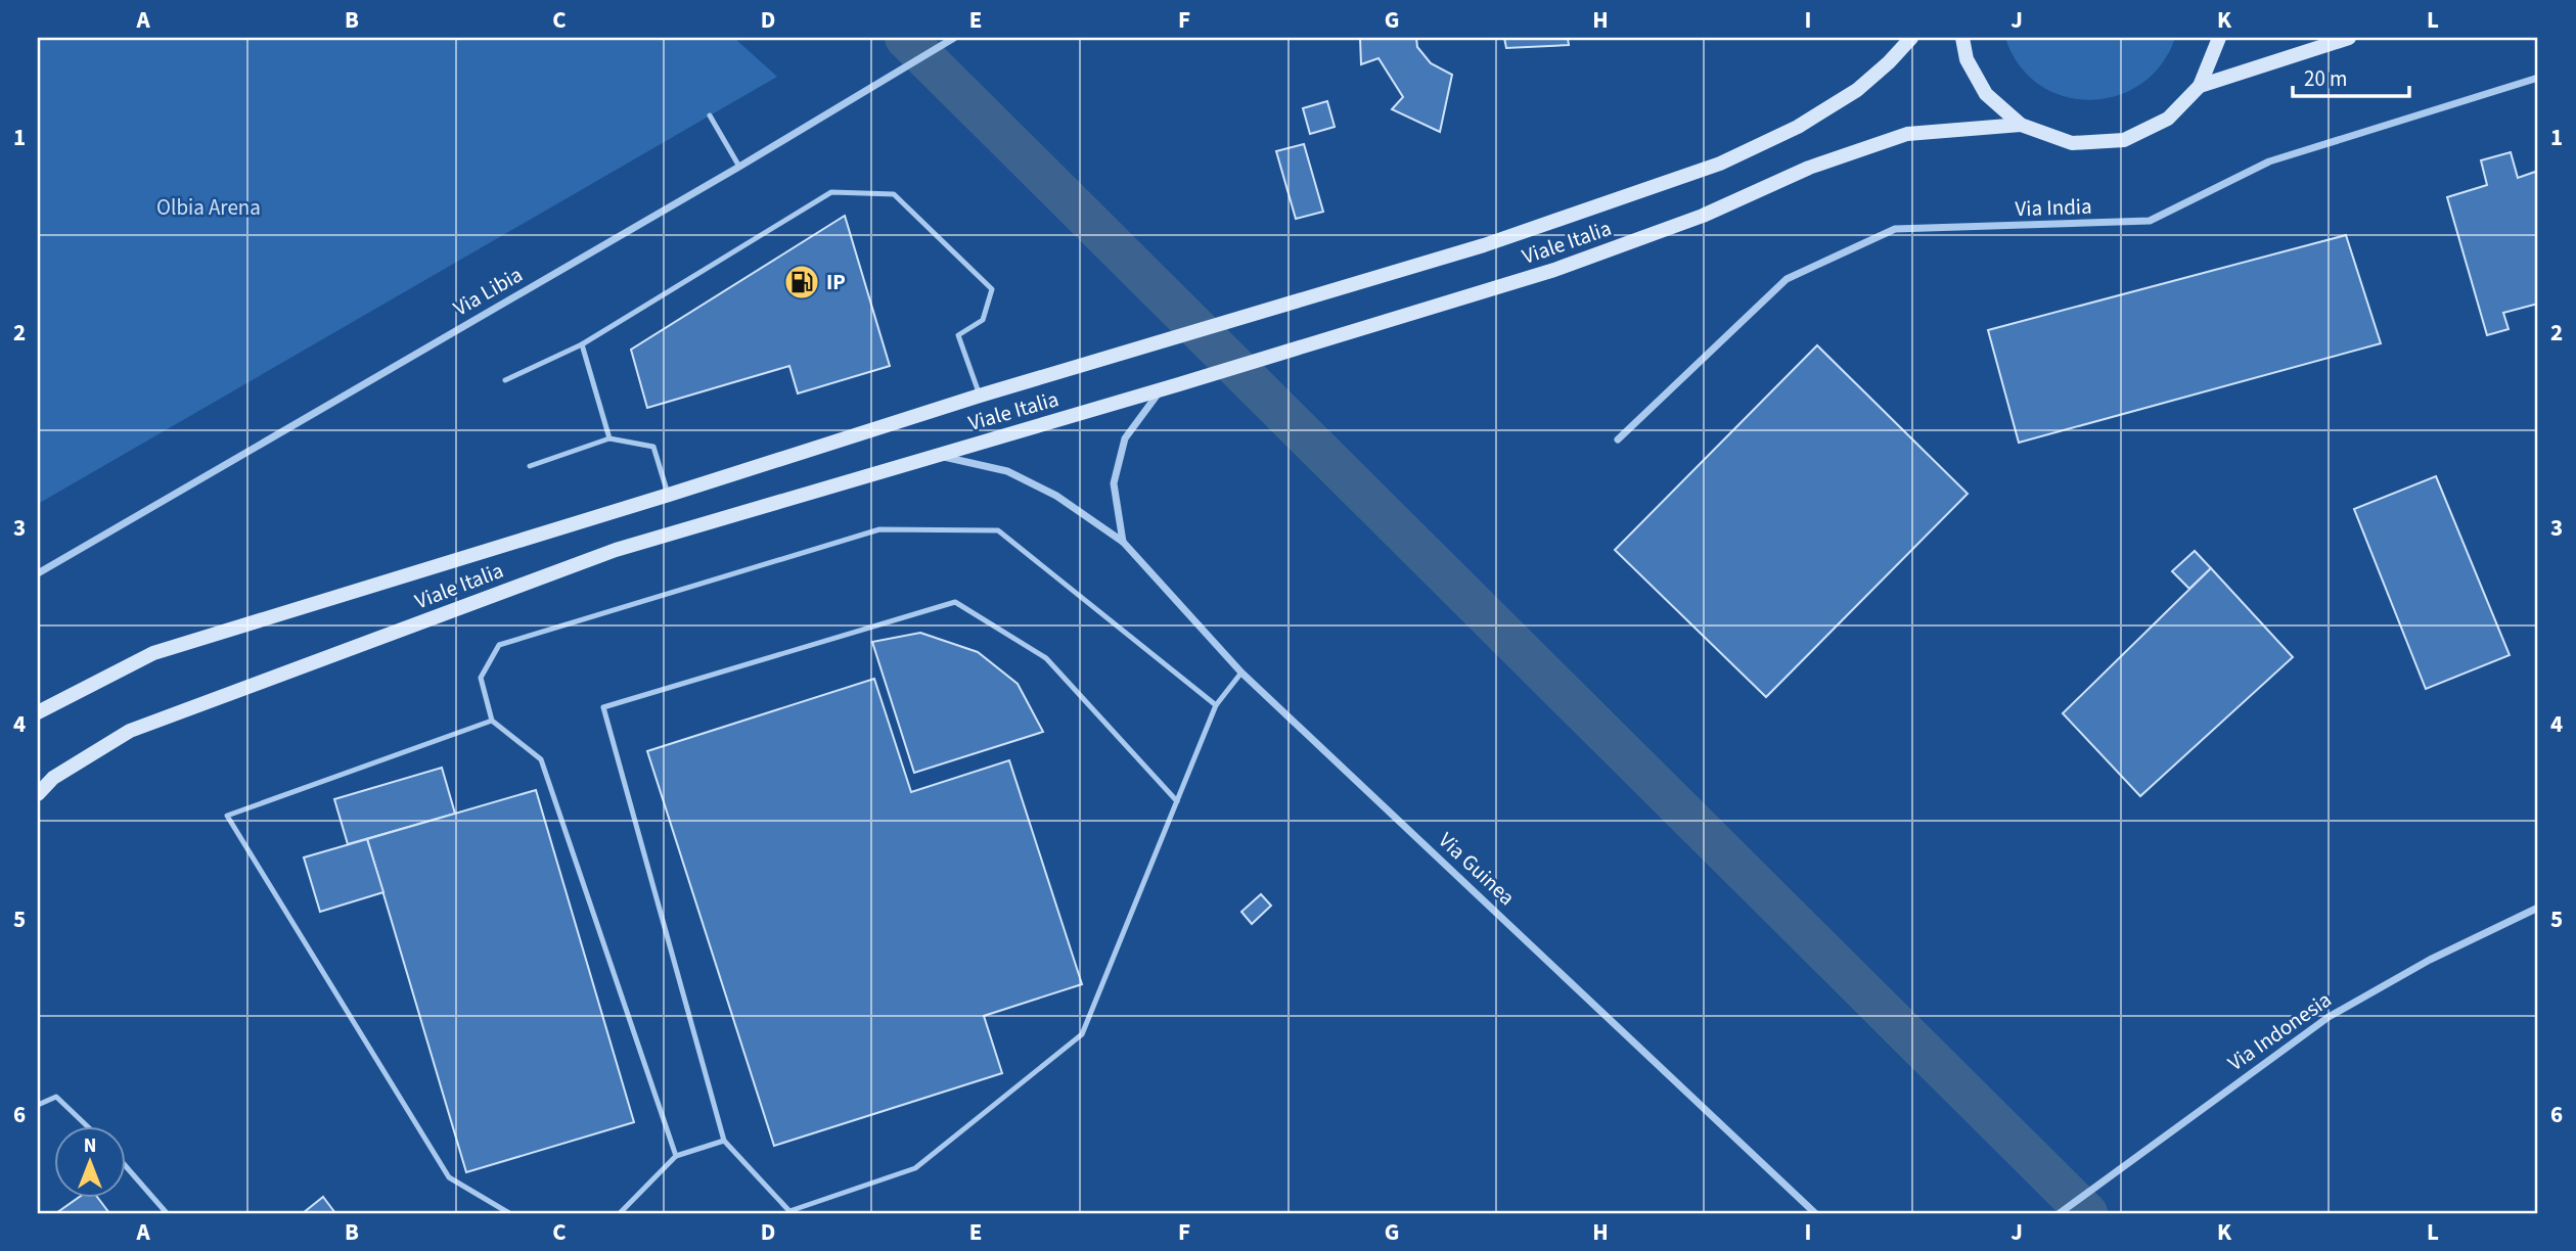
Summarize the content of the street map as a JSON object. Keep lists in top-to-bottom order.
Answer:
{
  "streets": {
    "main road": ["Viale Italia"],
    "street": [
      "Via India",
      "Via Libia",
      "Via Guinea",
      "Via Indonesia"
    ]
  },
  "crossings": [
    ["Viale Italia", "Via Guinea"]
  ],
  "parks": ["Olbia Arena"],
  "places": {
    "fuel station": ["IP"]
  },
  "scale_bar": "20 m",
  "north": "top",
  "grid": {
    "columns": [
      "A",
      "B",
      "C",
      "D",
      "E",
      "F",
      "G",
      "H",
      "I",
      "J",
      "K",
      "L"
    ],
    "rows": [
      "1",
      "2",
      "3",
      "4",
      "5",
      "6"
    ]
  }
}
